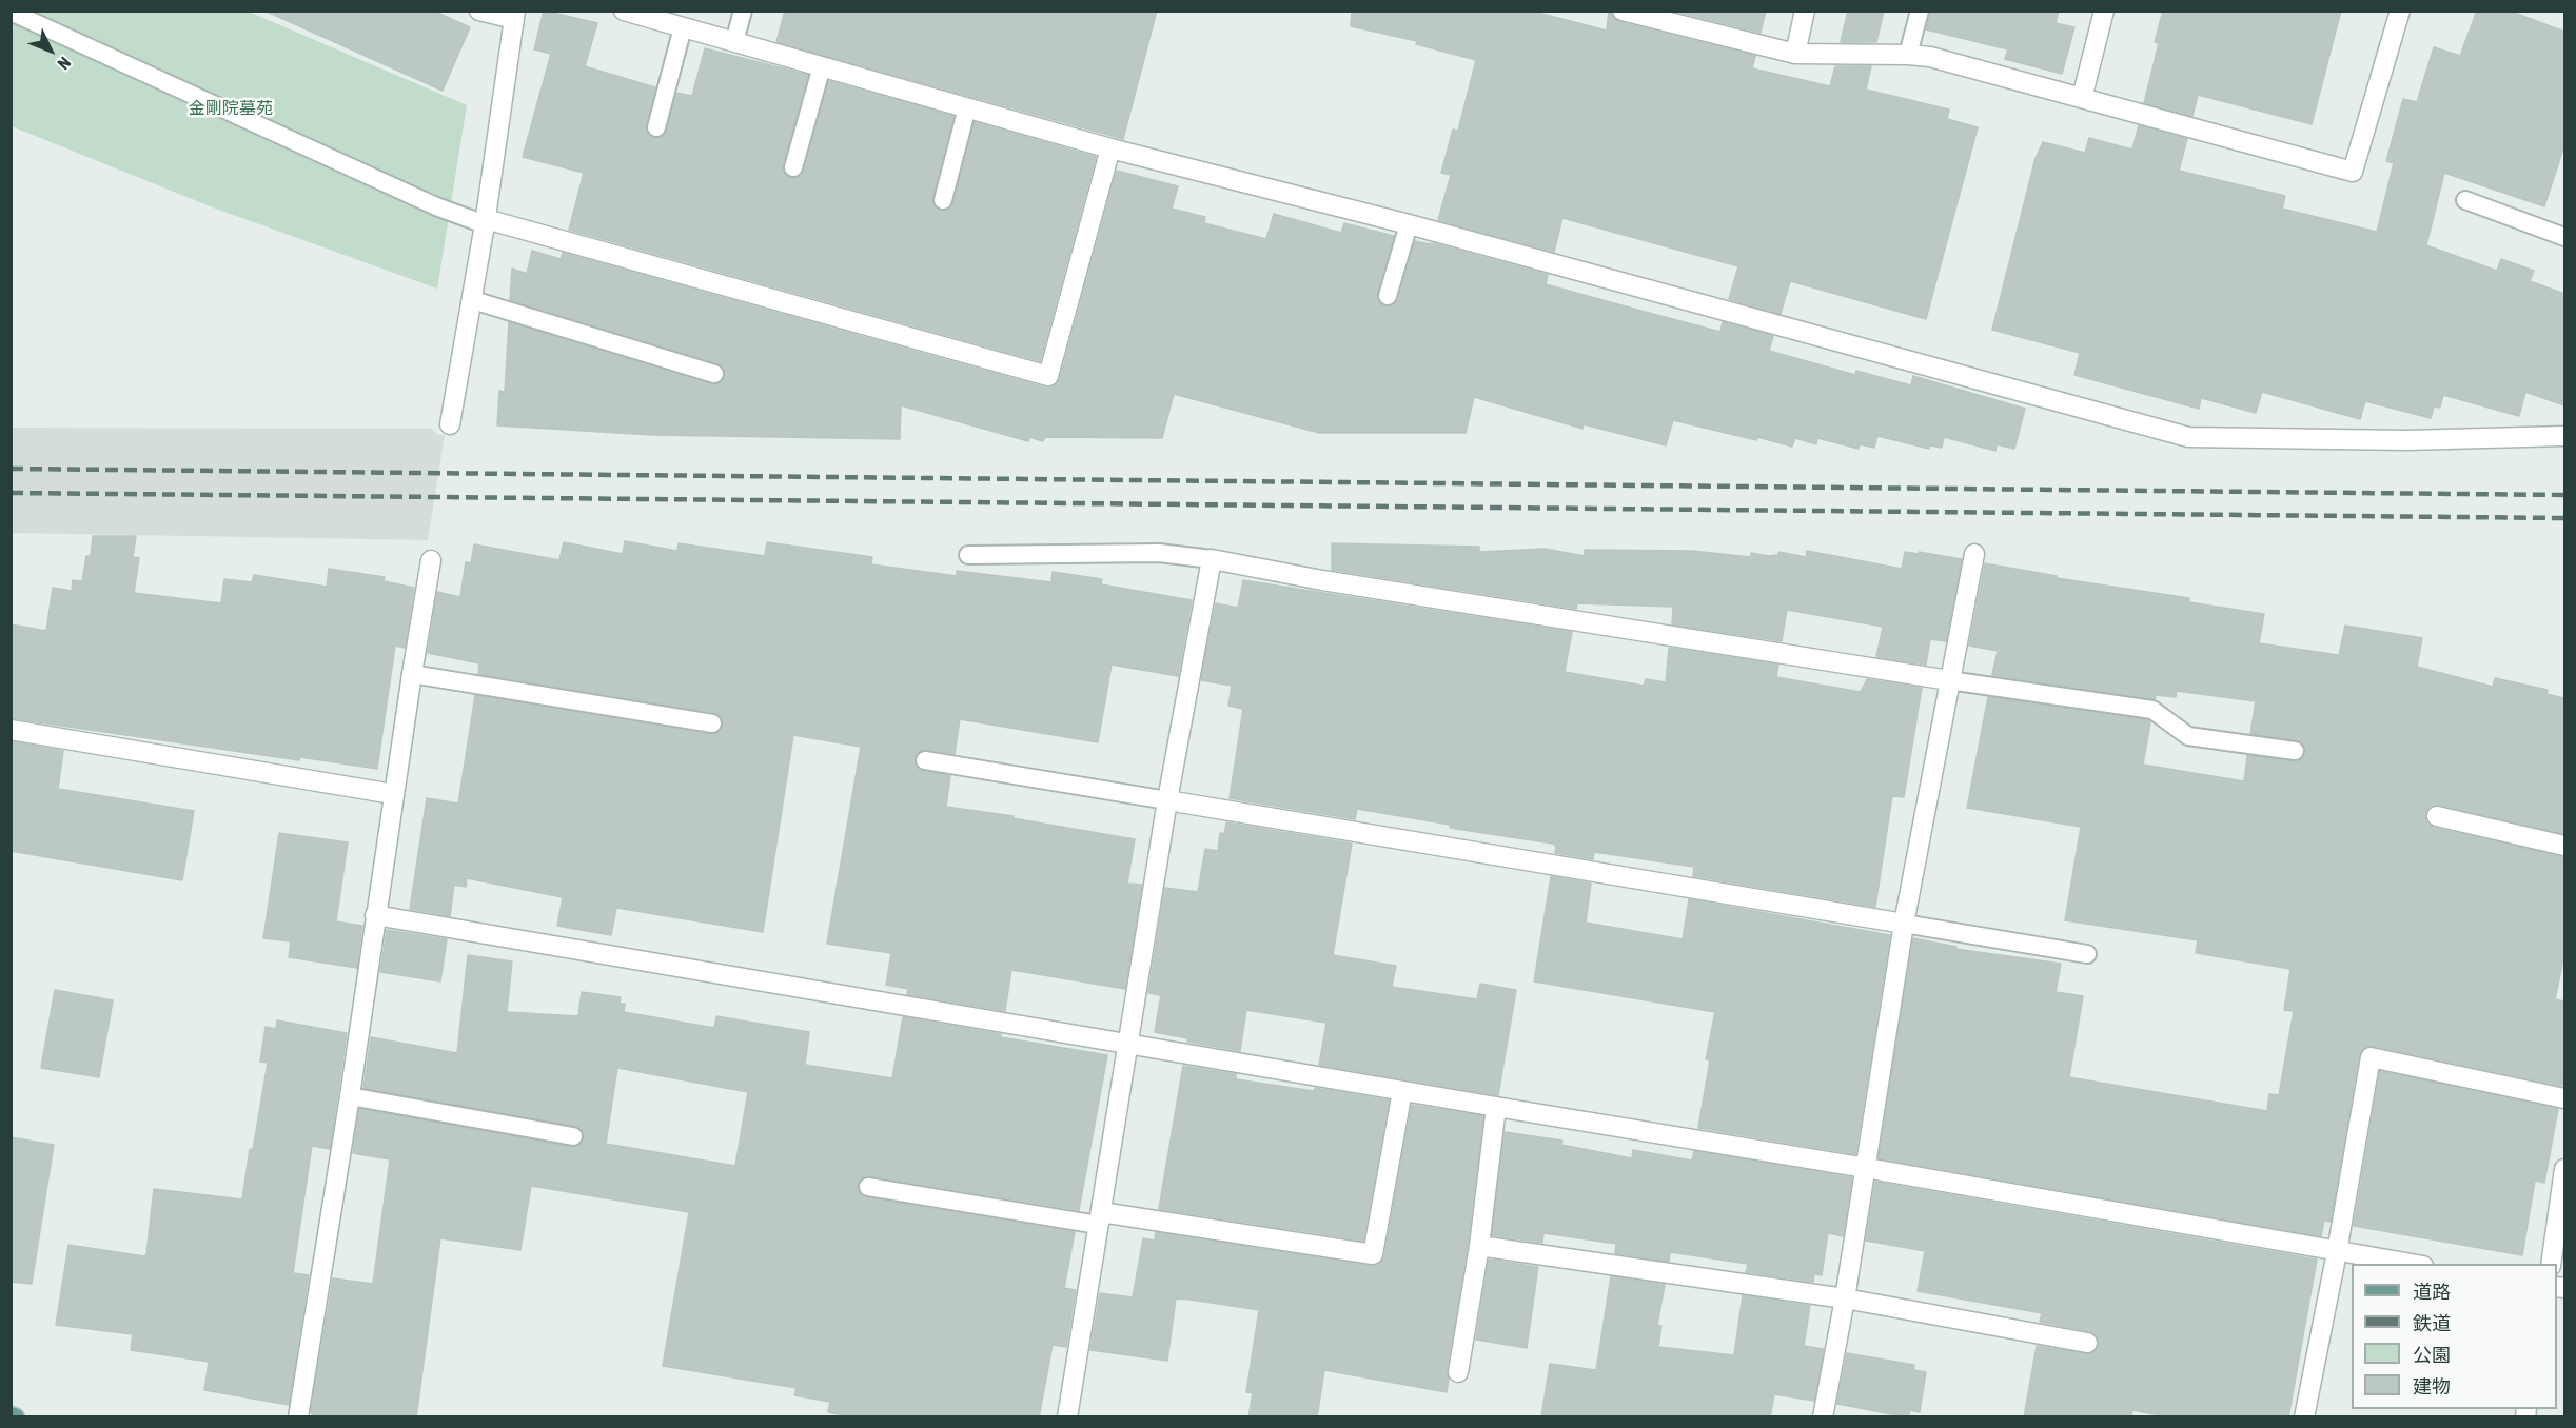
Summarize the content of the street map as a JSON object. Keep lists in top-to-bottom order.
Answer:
{
  "parks": ["金剛院墓苑"],
  "legend": [
    "道路",
    "鉄道",
    "公園",
    "建物"
  ],
  "north": "bottom right"
}
